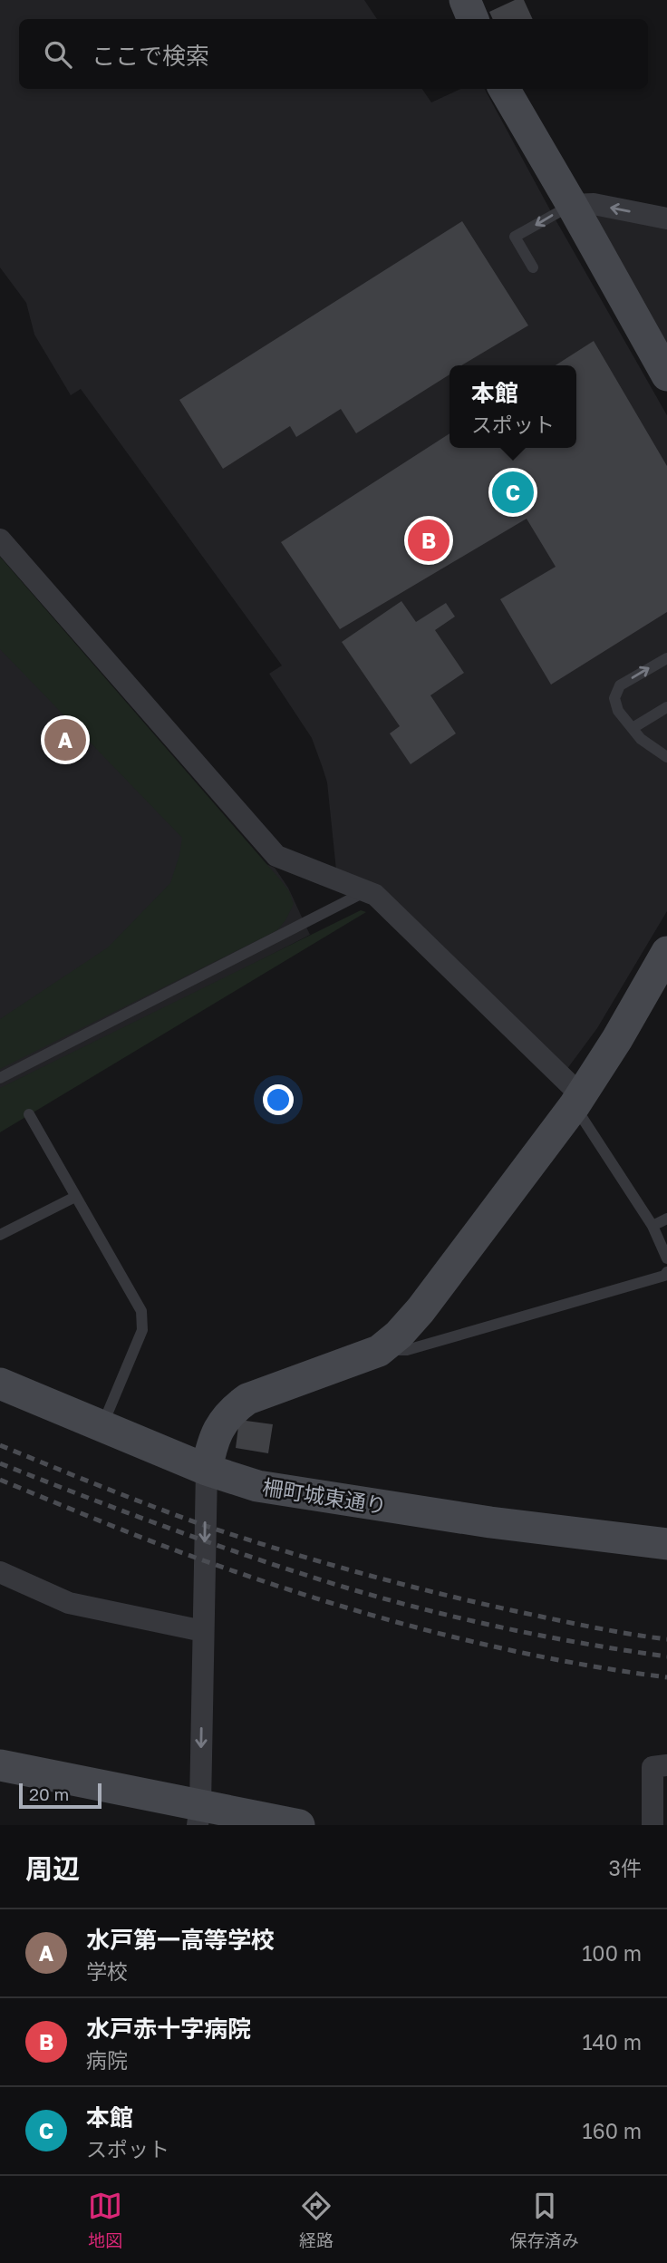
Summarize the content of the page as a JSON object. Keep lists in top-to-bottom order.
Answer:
{
  "streets": {
    "street": ["柵町城東通り"]
  },
  "scale_bar": "20 m",
  "page": {
    "search": "ここで検索",
    "popup": ["本館", "スポット"],
    "pins": ["C", "B", "A"],
    "scale": "20 m",
    "heading": ["周辺", "3件"],
    "list": [
      {
        "mark": "A",
        "name": "水戸第一高等学校",
        "note": "学校",
        "value": "100 m"
      },
      {
        "mark": "B",
        "name": "水戸赤十字病院",
        "note": "病院",
        "value": "140 m"
      },
      {
        "mark": "C",
        "name": "本館",
        "note": "スポット",
        "value": "160 m"
      }
    ],
    "nav": ["地図", "経路", "保存済み"]
  }
}
